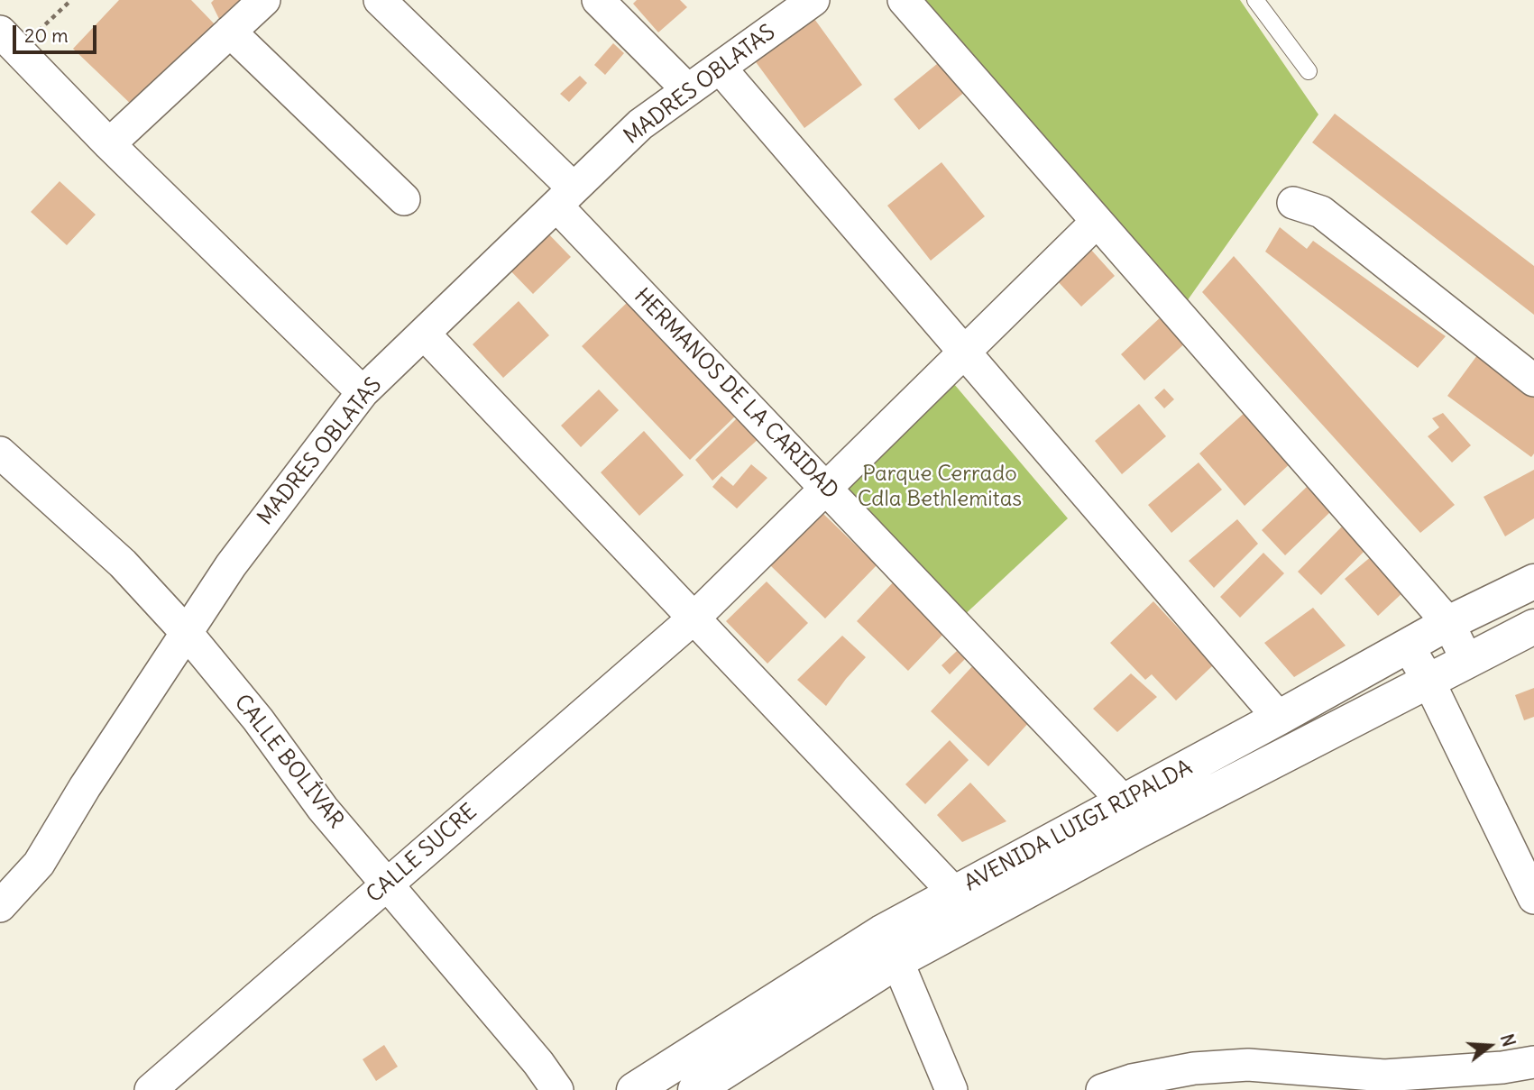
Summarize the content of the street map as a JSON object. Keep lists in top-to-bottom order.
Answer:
{
  "streets": {
    "street": [
      "MADRES OBLATAS",
      "HERMANOS DE LA CARIDAD",
      "CALLE BOLÍVAR",
      "AVENIDA LUIGI RIPALDA",
      "CALLE SUCRE"
    ]
  },
  "crossings": [
    ["MADRES OBLATAS", "HERMANOS DE LA CARIDAD"],
    ["MADRES OBLATAS", "CALLE BOLÍVAR"],
    ["HERMANOS DE LA CARIDAD", "AVENIDA LUIGI RIPALDA"],
    ["HERMANOS DE LA CARIDAD", "CALLE SUCRE"],
    ["CALLE BOLÍVAR", "CALLE SUCRE"]
  ],
  "parks": ["Parque Cerrado Cdla Bethlemitas"],
  "scale_bar": "20 m",
  "north": "right"
}
